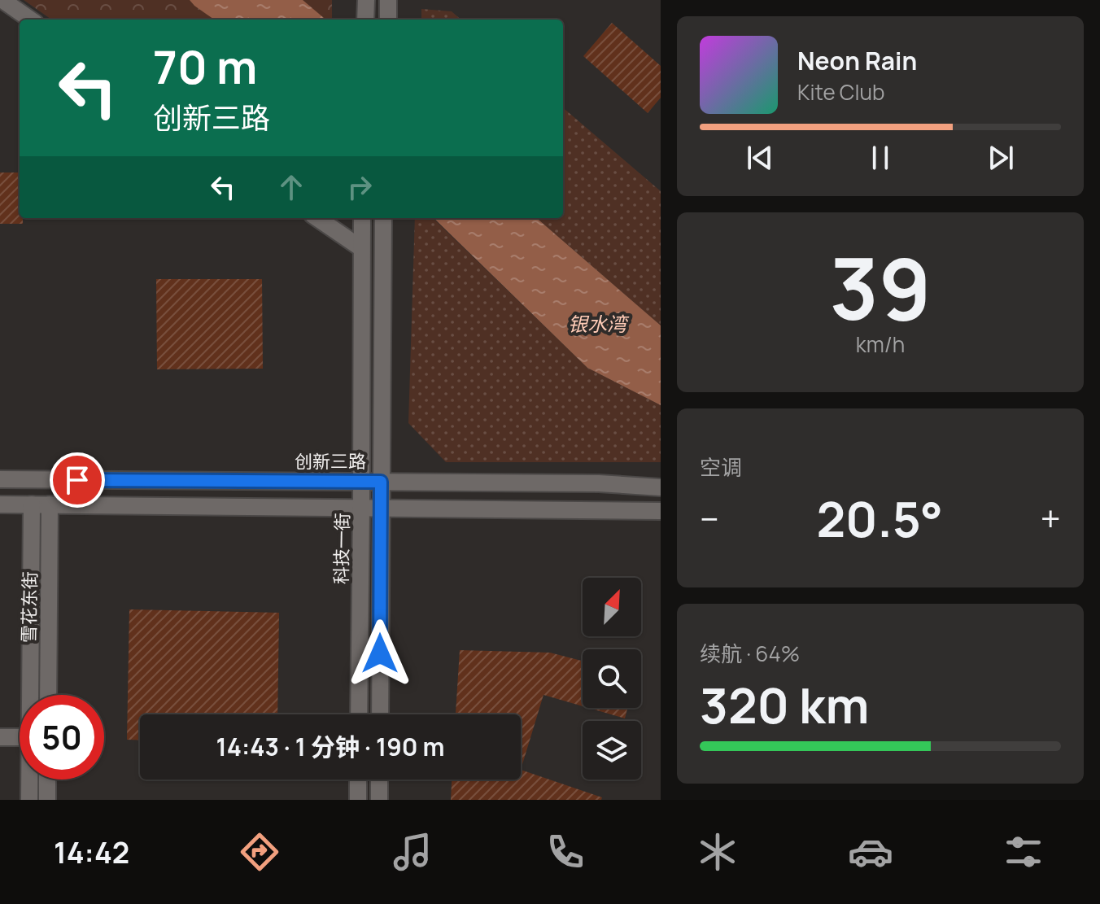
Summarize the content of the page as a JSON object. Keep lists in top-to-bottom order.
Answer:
{
  "streets": {
    "main road": ["创新三路", "科技一街", "雪花东街"]
  },
  "crossings": [
    ["创新三路", "科技一街"]
  ],
  "water": ["银水湾"],
  "north": "top right",
  "page": {
    "turn": ["70 m", "创新三路"],
    "song": ["Neon Rain", "Kite Club"],
    "tile": [
      ["39", "km/h"],
      "空调",
      ["续航 · 64%", "320 km"]
    ],
    "heat": ["−", "20.5°", "+"],
    "limit": "50",
    "trip": "14:43 · 1 分钟 · 190 m",
    "tabs": "14:42"
  }
}
